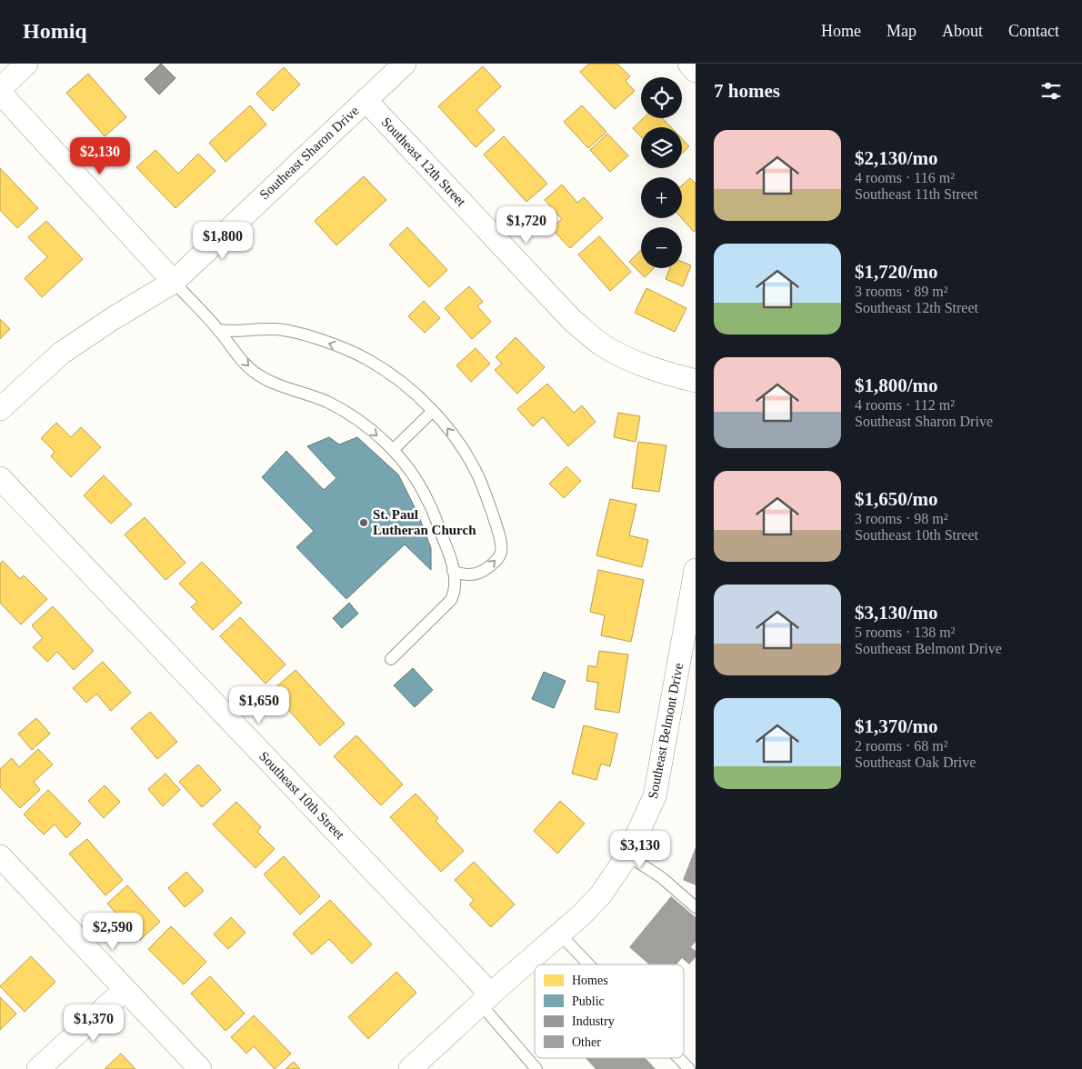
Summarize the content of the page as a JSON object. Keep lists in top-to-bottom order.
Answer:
{
  "streets": {
    "street": [
      "Southeast Sharon Drive",
      "Southeast 12th Street",
      "Southeast Belmont Drive",
      "Southeast 10th Street"
    ]
  },
  "crossings": [
    ["Southeast Sharon Drive", "Southeast 12th Street"],
    ["Southeast Belmont Drive", "Southeast 10th Street"]
  ],
  "places": ["St. Paul Lutheran Church"],
  "legend": [
    "Homes",
    "Public",
    "Industry",
    "Other"
  ],
  "page": {
    "header": "Homiq",
    "nav": [
      "Home",
      "Map",
      "About",
      "Contact"
    ],
    "heading": "7 homes",
    "map_buttons": ["+", "−"],
    "list": [
      {
        "name": "$2,130/mo",
        "note": "4 rooms · 116 m² · Southeast 11th Street"
      },
      {
        "name": "$1,720/mo",
        "note": "3 rooms · 89 m² · Southeast 12th Street"
      },
      {
        "name": "$1,800/mo",
        "note": "4 rooms · 112 m² · Southeast Sharon Drive"
      },
      {
        "name": "$1,650/mo",
        "note": "3 rooms · 98 m² · Southeast 10th Street"
      },
      {
        "name": "$3,130/mo",
        "note": "5 rooms · 138 m² · Southeast Belmont Drive"
      },
      {
        "name": "$1,370/mo",
        "note": "2 rooms · 68 m² · Southeast Oak Drive"
      }
    ],
    "price": [
      "$2,130",
      "$1,720",
      "$1,800",
      "$1,650",
      "$3,130",
      "$2,590",
      "$1,370"
    ]
  }
}
